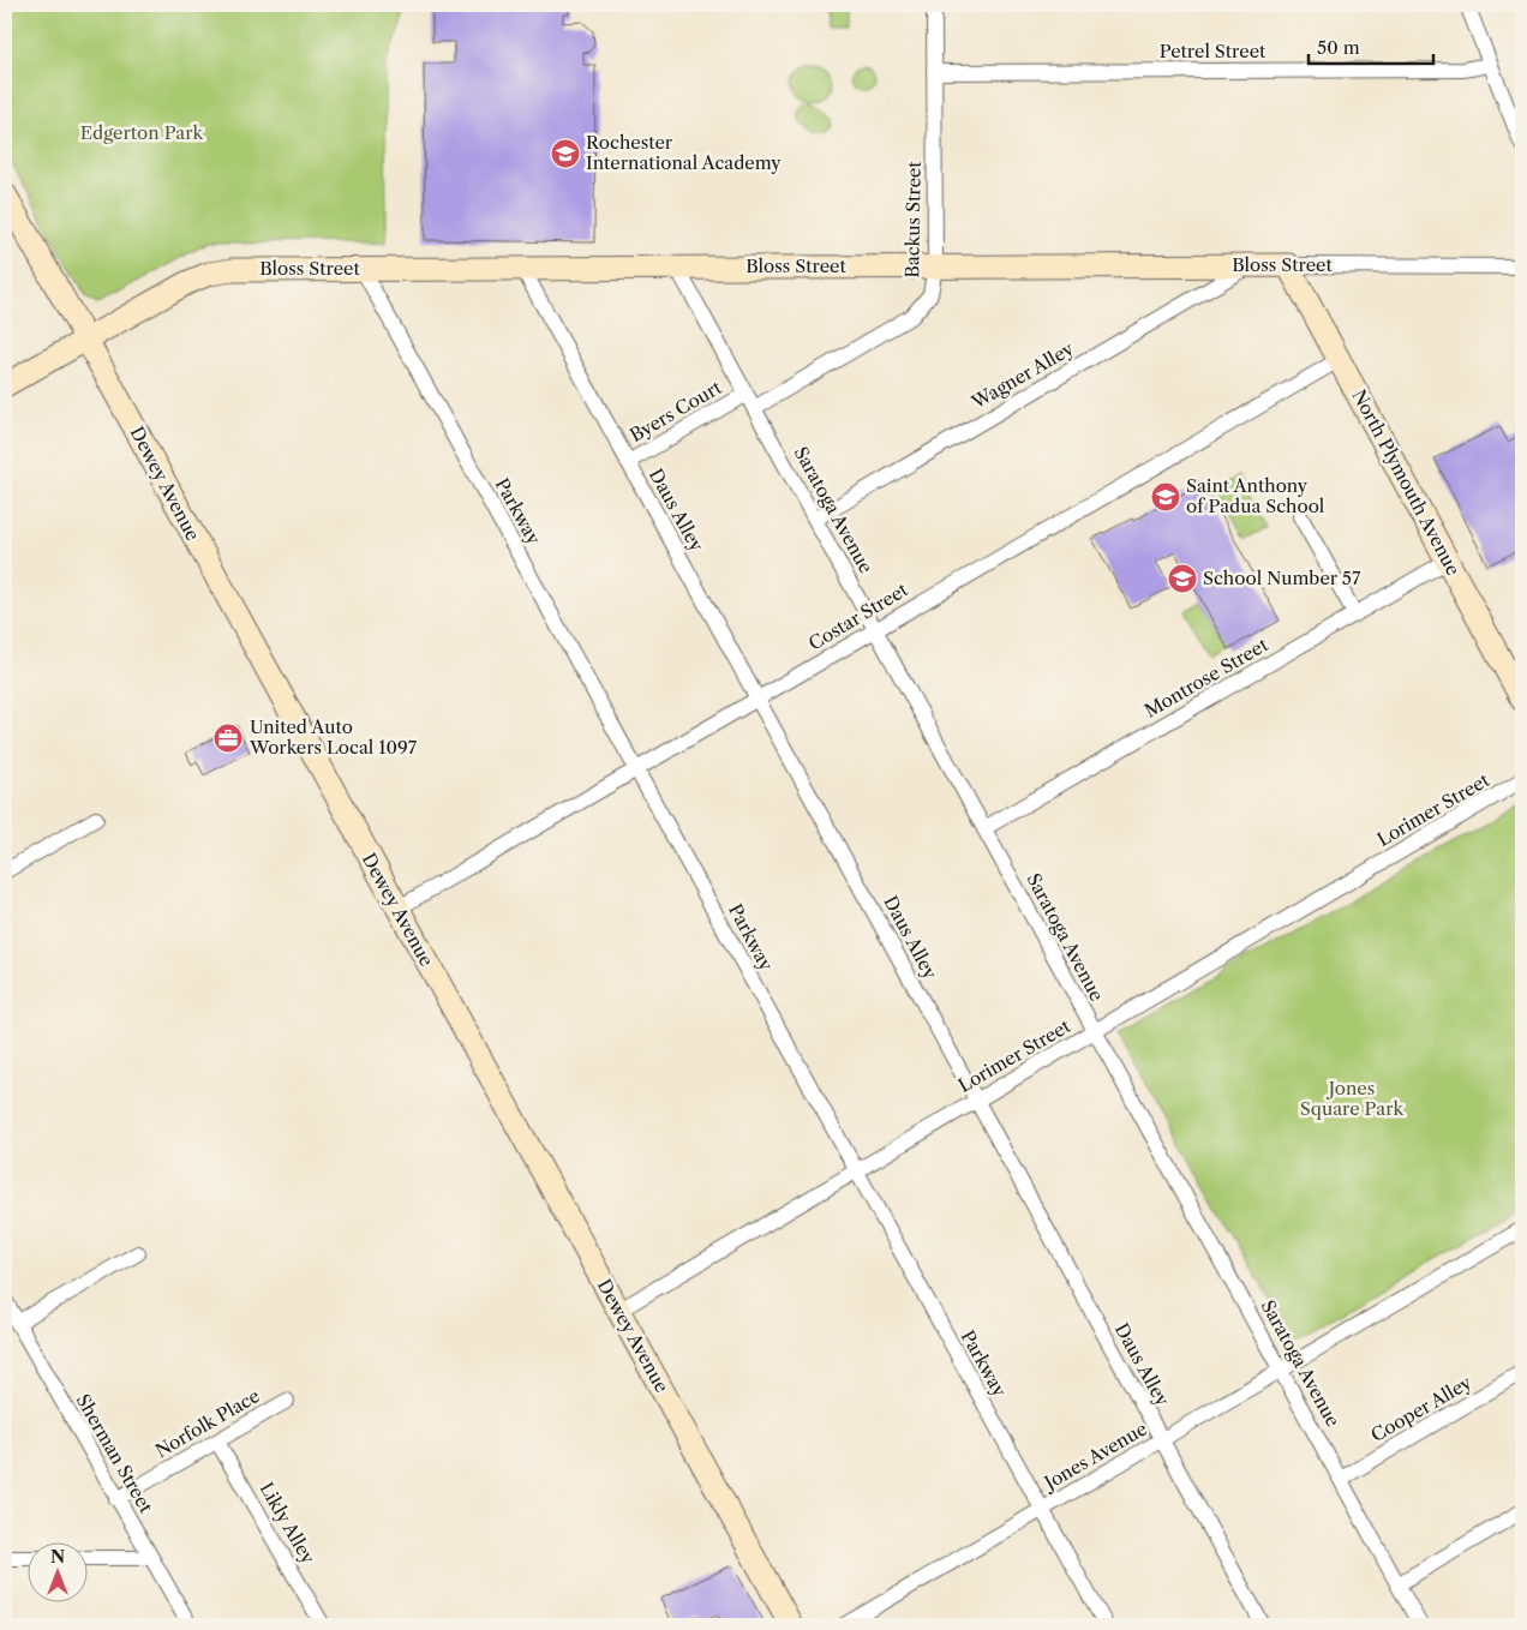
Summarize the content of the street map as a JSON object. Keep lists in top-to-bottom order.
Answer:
{
  "streets": {
    "street": [
      "Petrel Street",
      "Backus Street",
      "Bloss Street",
      "Wagner Alley",
      "Byers Court",
      "North Plymouth Avenue",
      "Dewey Avenue",
      "Daus Alley",
      "Saratoga Avenue",
      "Parkway",
      "Costar Street",
      "Montrose Street",
      "Lorimer Street",
      "Cooper Alley",
      "Norfolk Place",
      "Sherman Street",
      "Jones Avenue",
      "Likly Alley"
    ]
  },
  "crossings": [
    ["Petrel Street", "Backus Street"],
    ["Backus Street", "Bloss Street"],
    ["Backus Street", "Saratoga Avenue"],
    ["Bloss Street", "Wagner Alley"],
    ["Bloss Street", "North Plymouth Avenue"],
    ["Bloss Street", "Dewey Avenue"],
    ["Bloss Street", "Daus Alley"],
    ["Bloss Street", "Saratoga Avenue"],
    ["Bloss Street", "Parkway"],
    ["Wagner Alley", "Saratoga Avenue"],
    ["Byers Court", "Daus Alley"],
    ["Byers Court", "Saratoga Avenue"],
    ["North Plymouth Avenue", "Costar Street"],
    ["North Plymouth Avenue", "Montrose Street"],
    ["Dewey Avenue", "Costar Street"],
    ["Dewey Avenue", "Lorimer Street"],
    ["Daus Alley", "Costar Street"],
    ["Daus Alley", "Lorimer Street"],
    ["Daus Alley", "Jones Avenue"],
    ["Saratoga Avenue", "Costar Street"],
    ["Saratoga Avenue", "Montrose Street"],
    ["Saratoga Avenue", "Lorimer Street"],
    ["Saratoga Avenue", "Cooper Alley"],
    ["Saratoga Avenue", "Jones Avenue"],
    ["Parkway", "Costar Street"],
    ["Parkway", "Lorimer Street"],
    ["Parkway", "Jones Avenue"],
    ["Norfolk Place", "Sherman Street"],
    ["Norfolk Place", "Likly Alley"]
  ],
  "parks": ["Edgerton Park", "Jones Square Park"],
  "places": {
    "school or university": ["Rochester International Academy", "Saint Anthony of Padua School", "School Number 57"],
    "office": ["United Auto Workers Local 1097"]
  },
  "scale_bar": "50 m",
  "north": "top"
}
